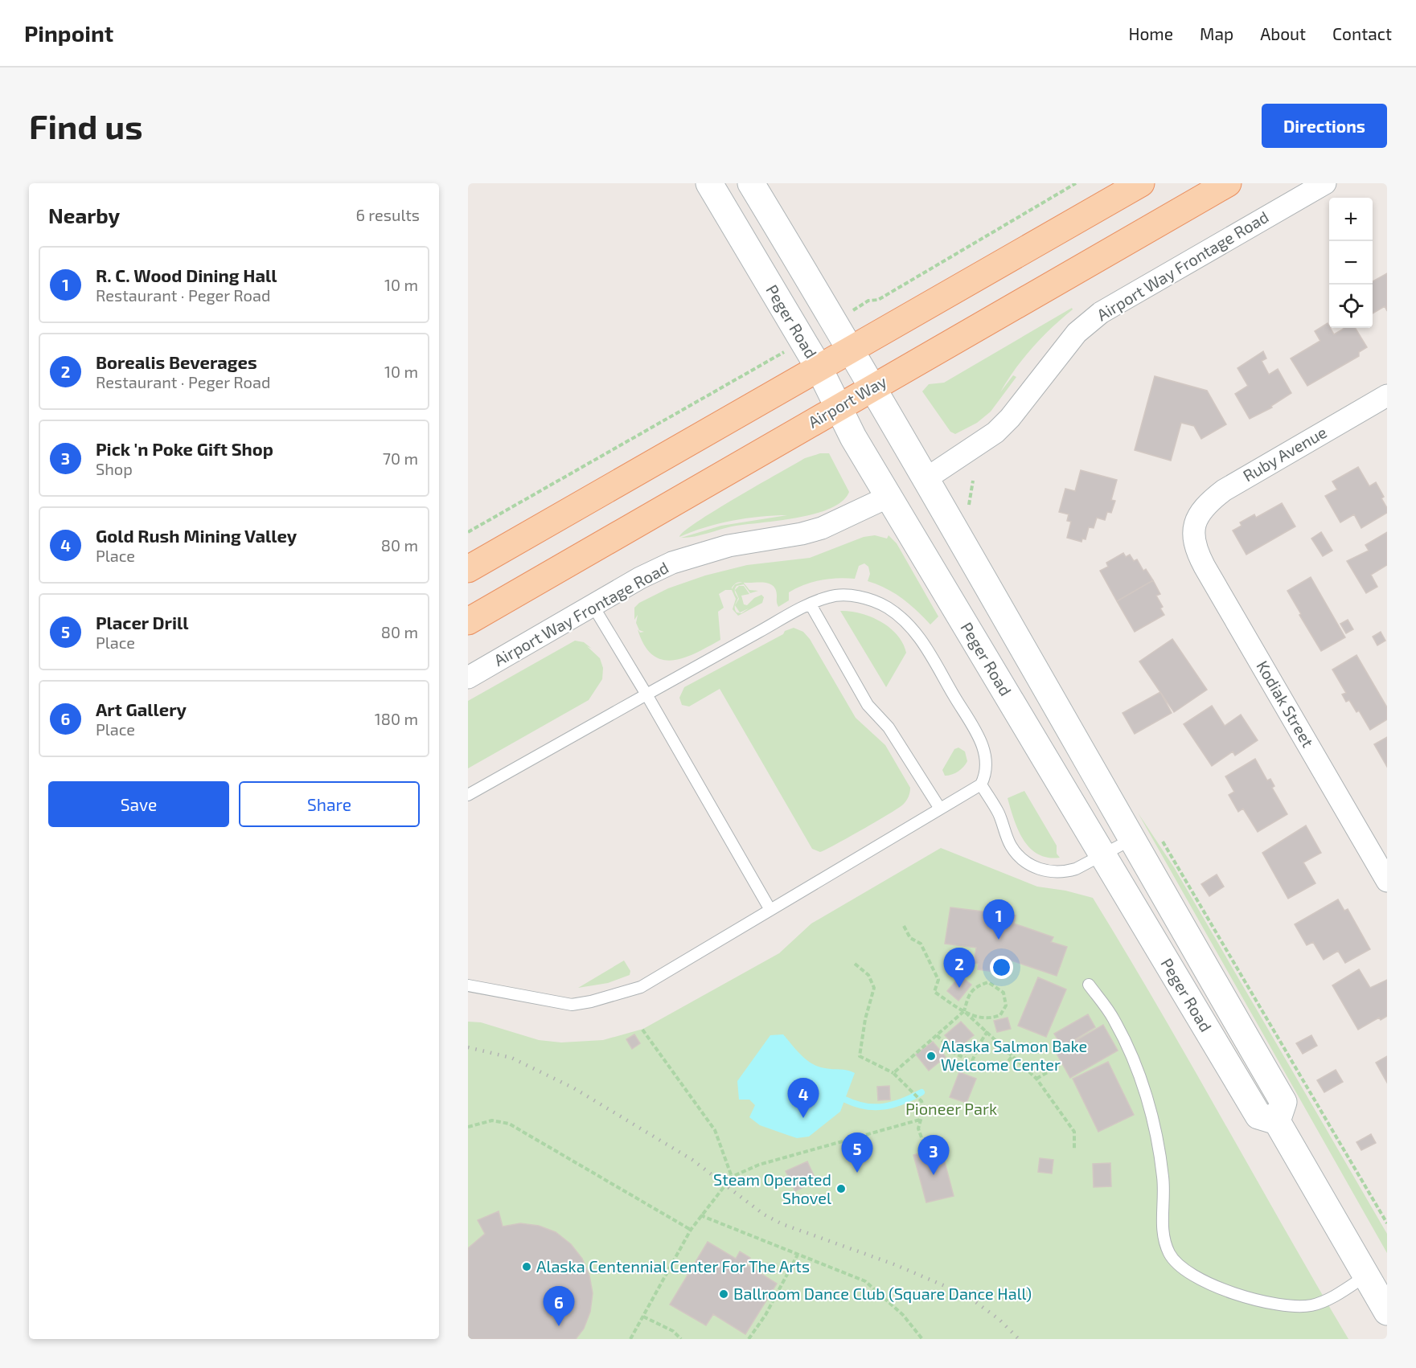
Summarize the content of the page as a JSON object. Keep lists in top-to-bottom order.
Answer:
{
  "streets": {
    "main road": ["Peger Road", "Airport Way"],
    "street": ["Airport Way Frontage Road", "Ruby Avenue", "Kodiak Street"]
  },
  "crossings": [
    ["Airport Way Frontage Road", "Peger Road"],
    ["Peger Road", "Airport Way"],
    ["Ruby Avenue", "Kodiak Street"]
  ],
  "parks": ["Pioneer Park"],
  "places": [
    "Alaska Salmon Bake Welcome Center",
    "Steam Operated Shovel",
    "Alaska Centennial Center For The Arts",
    "Ballroom Dance Club (Square Dance Hall)"
  ],
  "page": {
    "header": "Pinpoint",
    "nav": [
      "Home",
      "Map",
      "About",
      "Contact"
    ],
    "buttons": [
      "Directions",
      ["Save", "Share"]
    ],
    "title": "Find us",
    "heading": ["Nearby", "6 results"],
    "map_buttons": ["+", "−"],
    "list": [
      {
        "mark": "1",
        "name": "R. C. Wood Dining Hall",
        "note": "Restaurant · Peger Road",
        "value": "10 m"
      },
      {
        "mark": "2",
        "name": "Borealis Beverages",
        "note": "Restaurant · Peger Road",
        "value": "10 m"
      },
      {
        "mark": "3",
        "name": "Pick 'n Poke Gift Shop",
        "note": "Shop",
        "value": "70 m"
      },
      {
        "mark": "4",
        "name": "Gold Rush Mining Valley",
        "note": "Place",
        "value": "80 m"
      },
      {
        "mark": "5",
        "name": "Placer Drill",
        "note": "Place",
        "value": "80 m"
      },
      {
        "mark": "6",
        "name": "Art Gallery",
        "note": "Place",
        "value": "180 m"
      }
    ],
    "pins": [
      "1",
      "2",
      "4",
      "5",
      "3",
      "6"
    ]
  }
}
